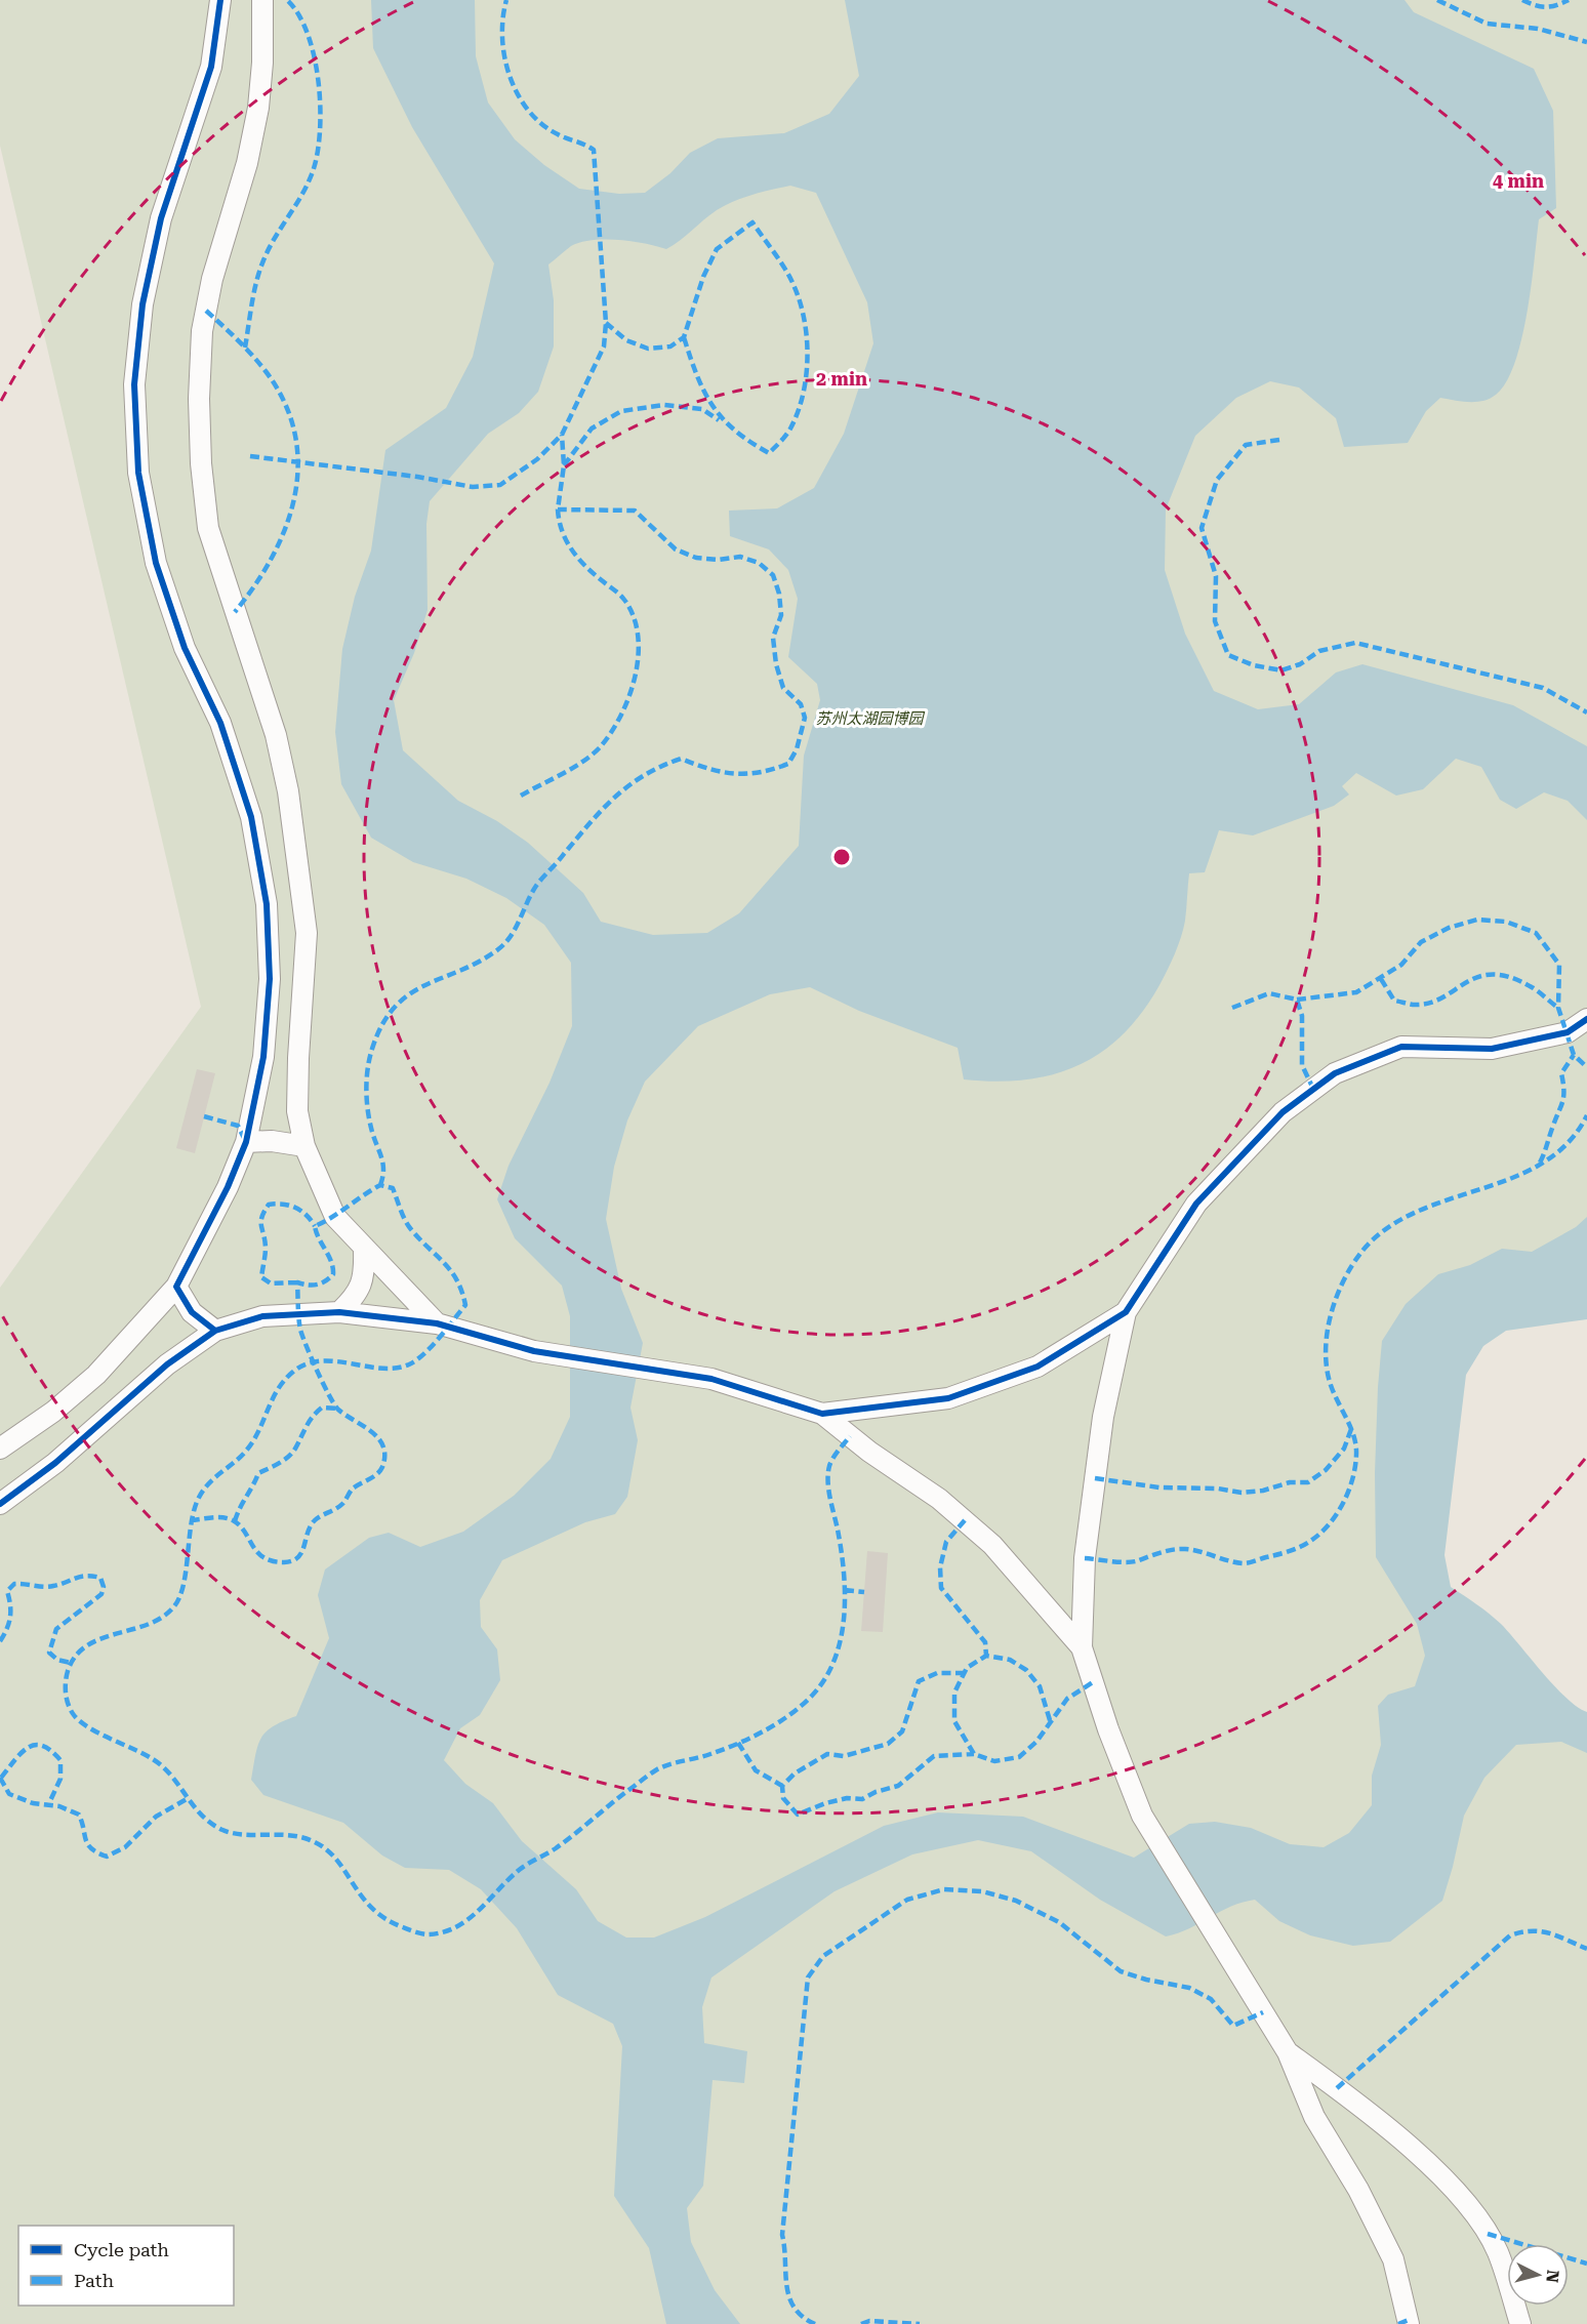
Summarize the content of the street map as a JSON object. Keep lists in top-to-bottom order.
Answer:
{
  "parks": ["苏州太湖园博园"],
  "legend": ["Cycle path", "Path"],
  "north": "right",
  "rings": ["4 min", "2 min"]
}
